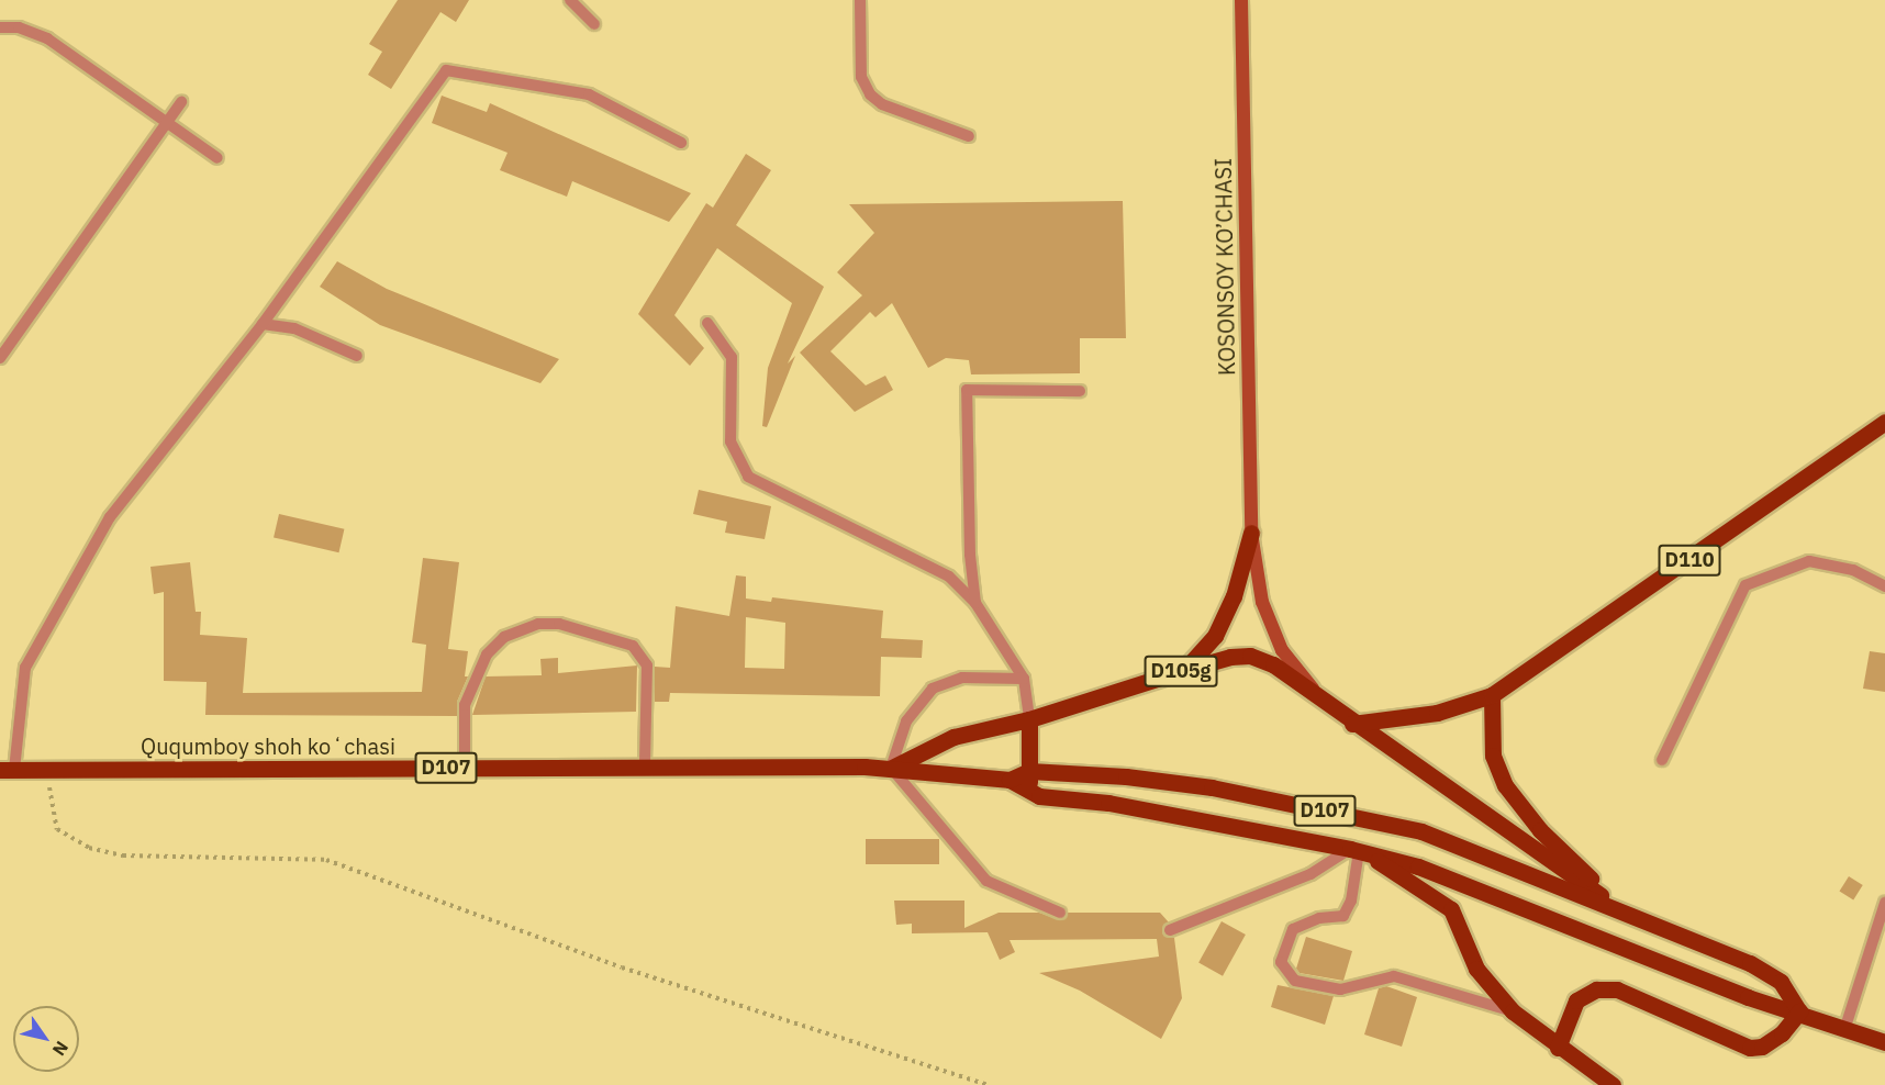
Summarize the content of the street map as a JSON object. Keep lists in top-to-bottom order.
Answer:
{
  "streets": {
    "main road": [
      "KOSONSOY KO’CHASI",
      "D110",
      "D105g",
      "Ququmboy shoh koʻchasi",
      "D107"
    ]
  },
  "crossings": [
    ["KOSONSOY KO’CHASI", "D105g"],
    ["D105g", "Ququmboy shoh koʻchasi"],
    ["D105g", "D107"],
    ["Ququmboy shoh koʻchasi", "D107"]
  ],
  "north": "bottom right"
}
